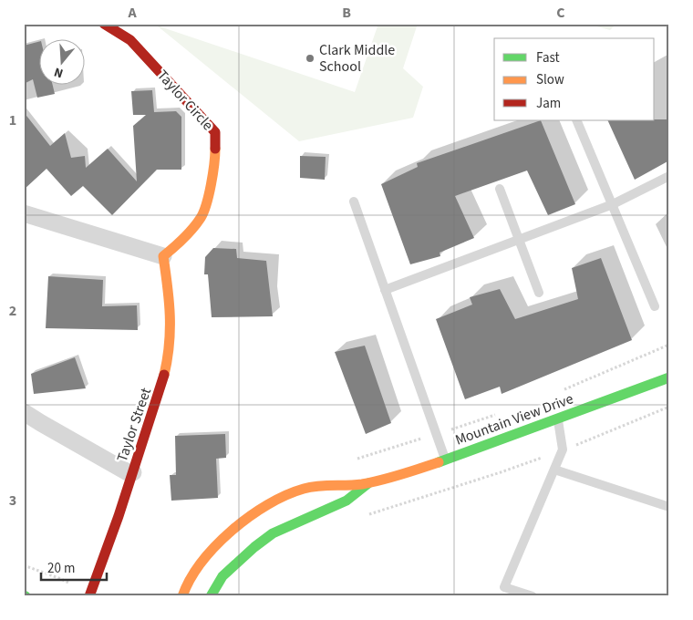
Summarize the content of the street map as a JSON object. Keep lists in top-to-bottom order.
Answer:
{
  "streets": {
    "street": ["Taylor Circle", "Mountain View Drive", "Taylor Street"]
  },
  "crossings": [
    ["Taylor Circle", "Taylor Street"]
  ],
  "places": ["Clark Middle School"],
  "legend": ["Fast", "Slow", "Jam"],
  "scale_bar": "20 m",
  "north": "bottom",
  "grid": {
    "columns": ["A", "B", "C"],
    "rows": ["1", "2", "3"]
  }
}
